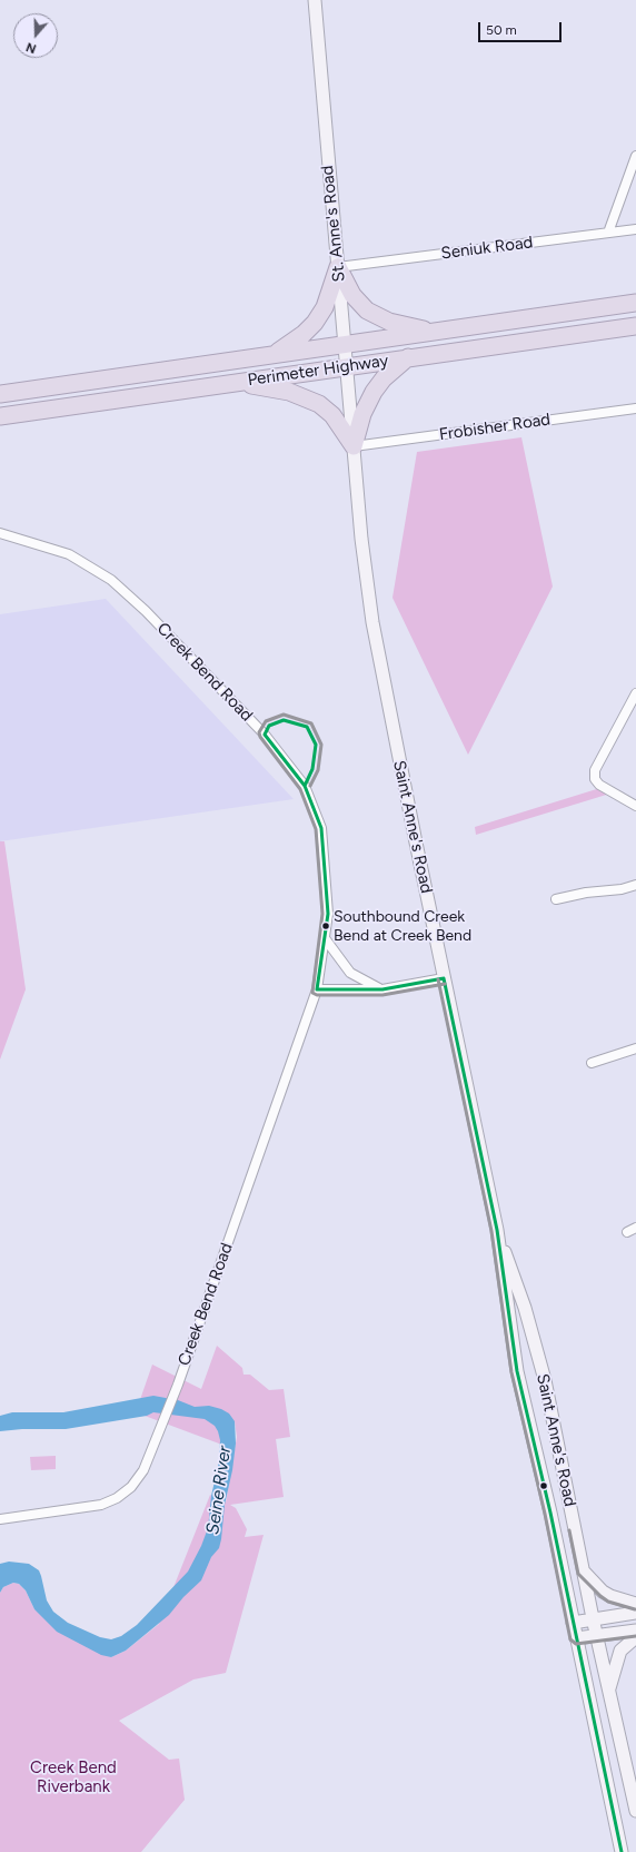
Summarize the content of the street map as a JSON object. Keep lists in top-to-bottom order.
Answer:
{
  "streets": {
    "highway": ["Perimeter Highway"],
    "main road": ["St. Anne's Road", "Saint Anne's Road"],
    "street": ["Seniuk Road", "Frobisher Road", "Creek Bend Road"]
  },
  "crossings": [
    ["St. Anne's Road", "Seniuk Road"],
    ["St. Anne's Road", "Perimeter Highway"],
    ["St. Anne's Road", "Frobisher Road"],
    ["St. Anne's Road", "Saint Anne's Road"],
    ["Frobisher Road", "Saint Anne's Road"]
  ],
  "water": ["Seine River"],
  "parks": ["Creek Bend Riverbank"],
  "places": ["Southbound Creek Bend at Creek Bend"],
  "scale_bar": "50 m",
  "north": "bottom"
}
